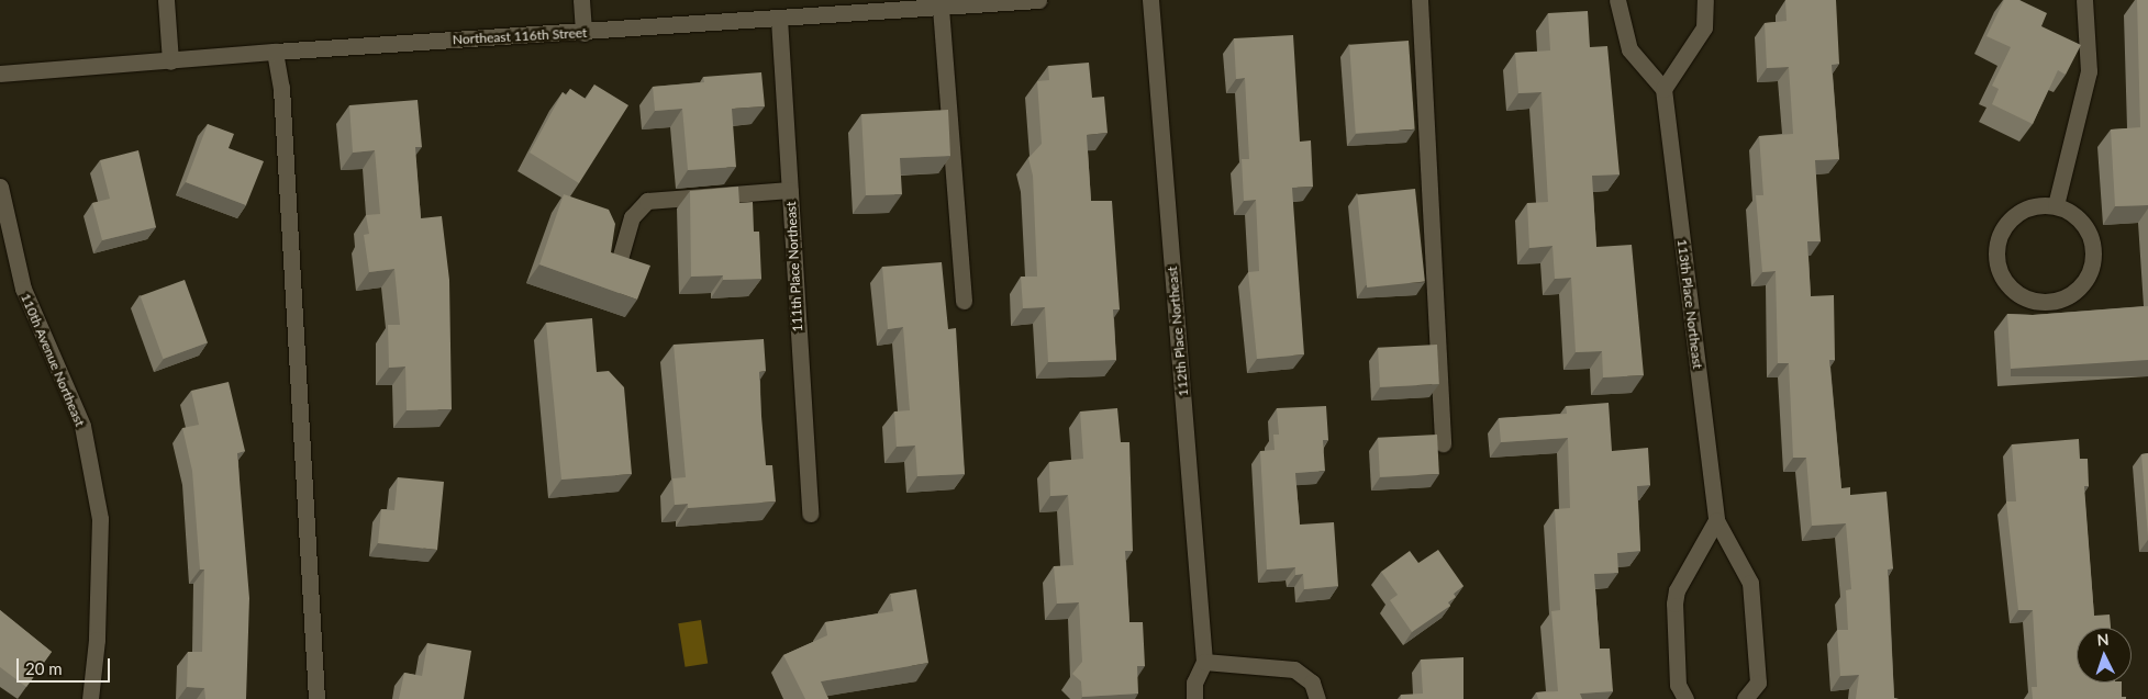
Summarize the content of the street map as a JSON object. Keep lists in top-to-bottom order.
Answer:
{
  "streets": {
    "street": [
      "Northeast 116th Street",
      "111th Place Northeast",
      "113th Place Northeast",
      "112th Place Northeast",
      "110th Avenue Northeast"
    ]
  },
  "crossings": [
    ["Northeast 116th Street", "111th Place Northeast"]
  ],
  "scale_bar": "20 m",
  "north": "top"
}
